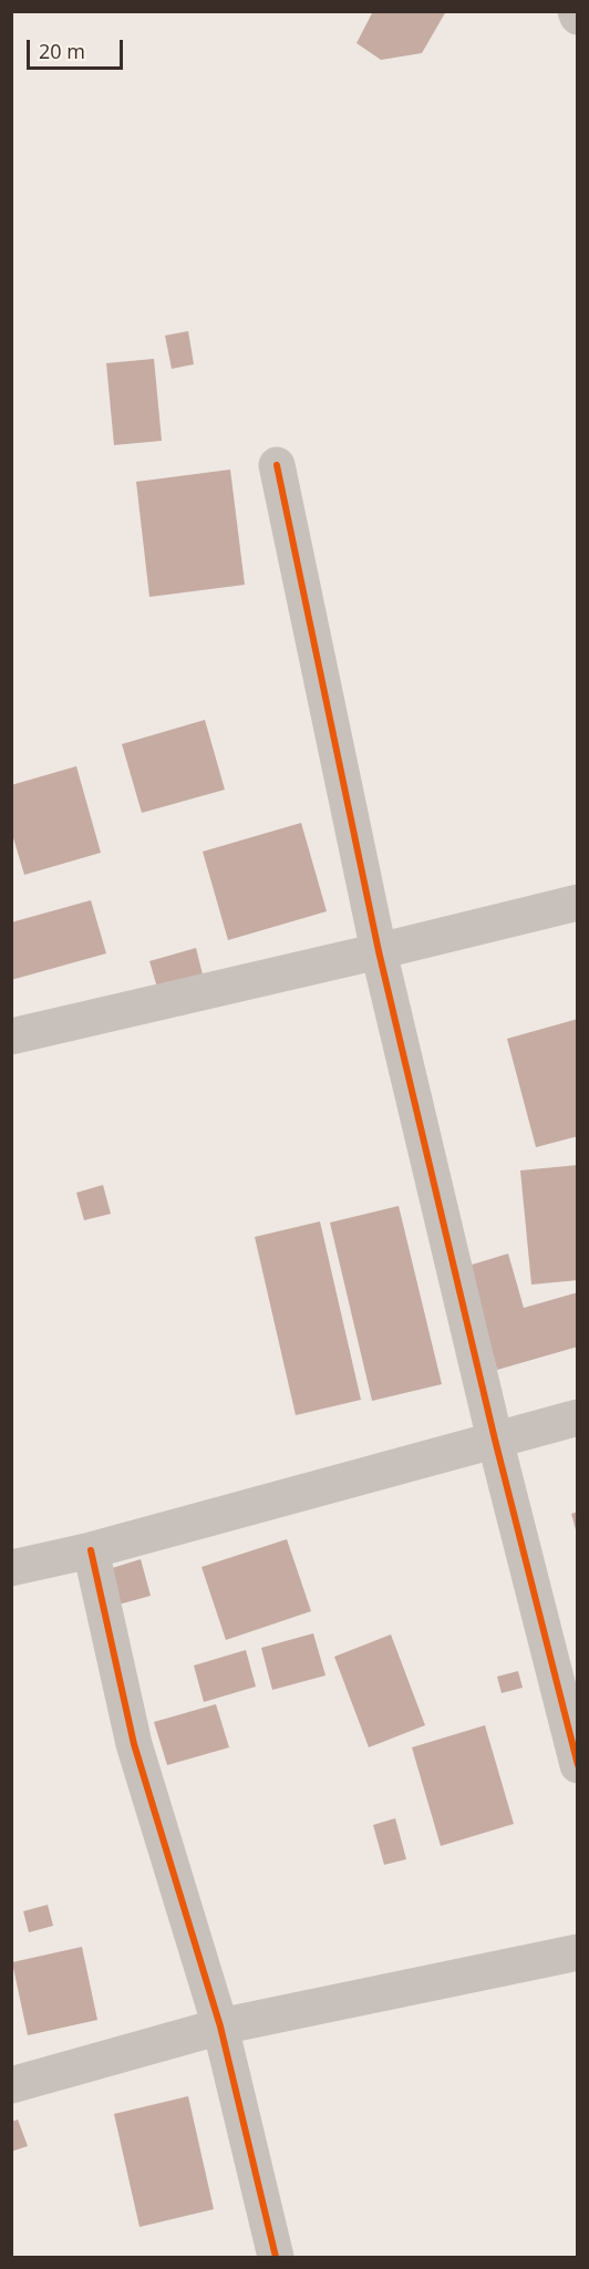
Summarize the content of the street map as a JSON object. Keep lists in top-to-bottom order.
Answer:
{
  "scale_bar": "20 m"
}
